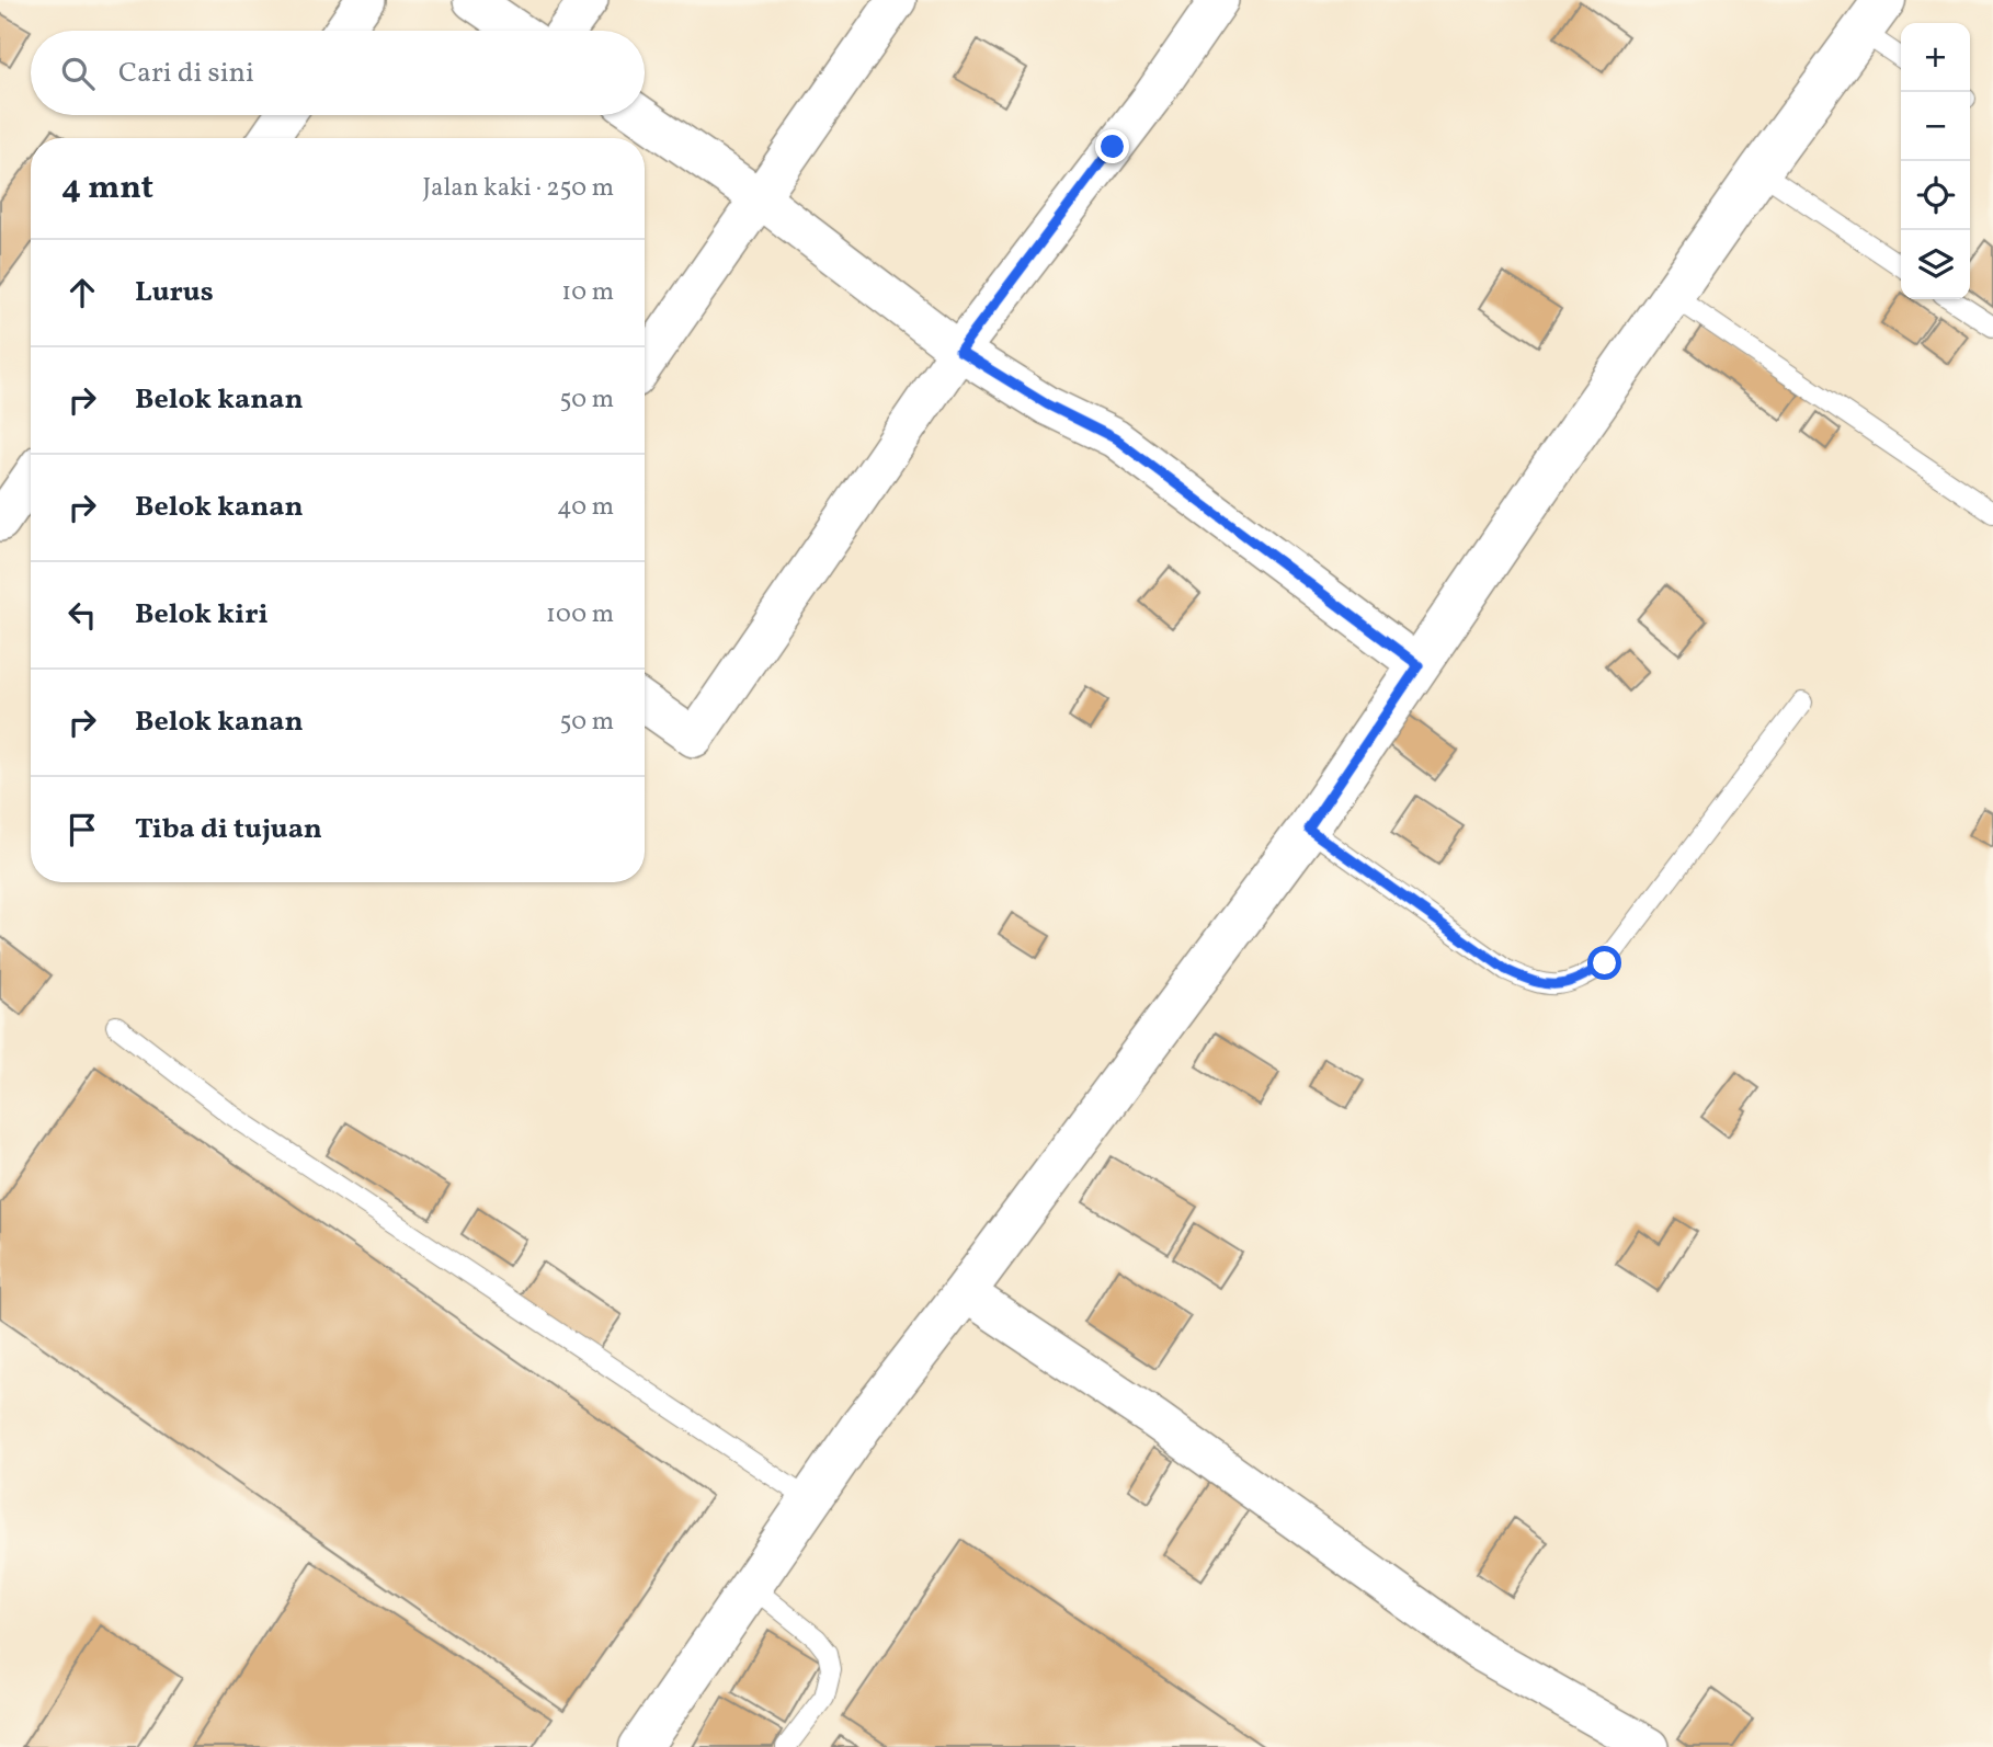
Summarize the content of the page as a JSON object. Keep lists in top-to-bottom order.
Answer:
{
  "page": {
    "map_buttons": ["+", "−"],
    "search": "Cari di sini",
    "heading": ["4 mnt", "Jalan kaki · 250 m"],
    "list": [
      ["Lurus", "10 m"],
      ["Belok kanan", "50 m"],
      ["Belok kanan", "40 m"],
      ["Belok kiri", "100 m"],
      ["Belok kanan", "50 m"],
      "Tiba di tujuan"
    ]
  }
}
